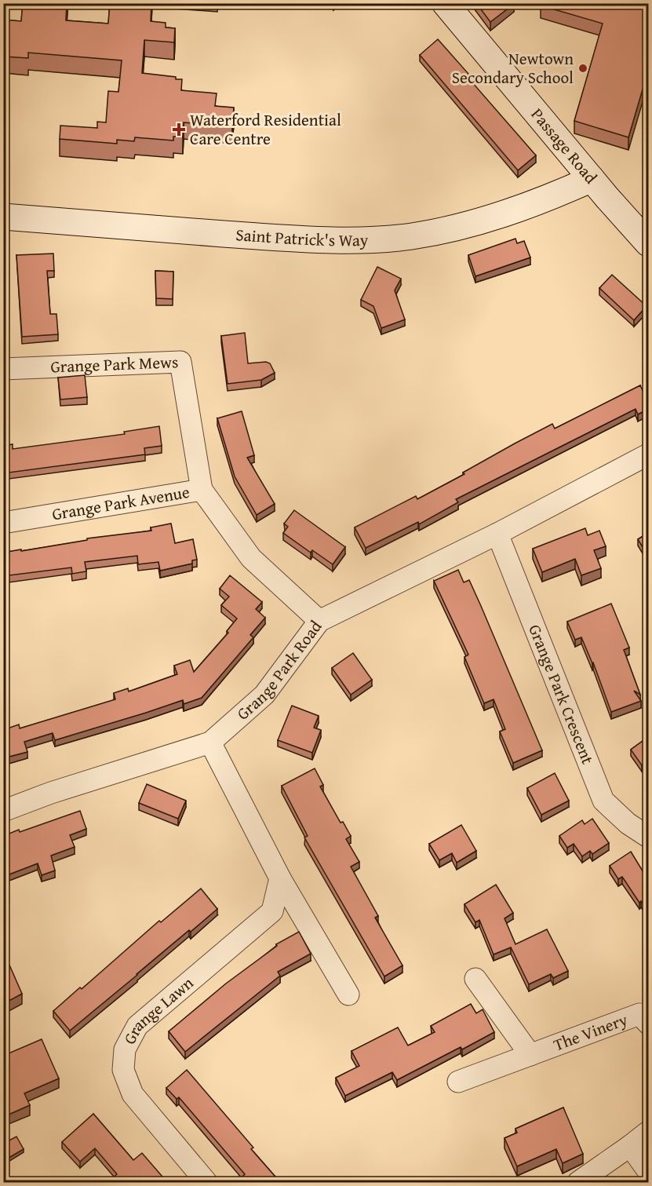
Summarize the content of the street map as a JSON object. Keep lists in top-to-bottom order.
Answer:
{
  "streets": {
    "main road": ["Passage Road", "Saint Patrick's Way"],
    "street": [
      "Grange Park Mews",
      "Grange Park Avenue",
      "Grange Park Road",
      "Grange Park Crescent",
      "Grange Lawn",
      "The Vinery"
    ]
  },
  "crossings": [
    ["Passage Road", "Saint Patrick's Way"],
    ["Grange Park Mews", "Grange Park Avenue"],
    ["Grange Park Avenue", "Grange Park Road"],
    ["Grange Park Road", "Grange Park Crescent"]
  ],
  "places": {
    "other": ["Newtown Secondary School"],
    "health": ["Waterford Residential Care Centre"]
  }
}
